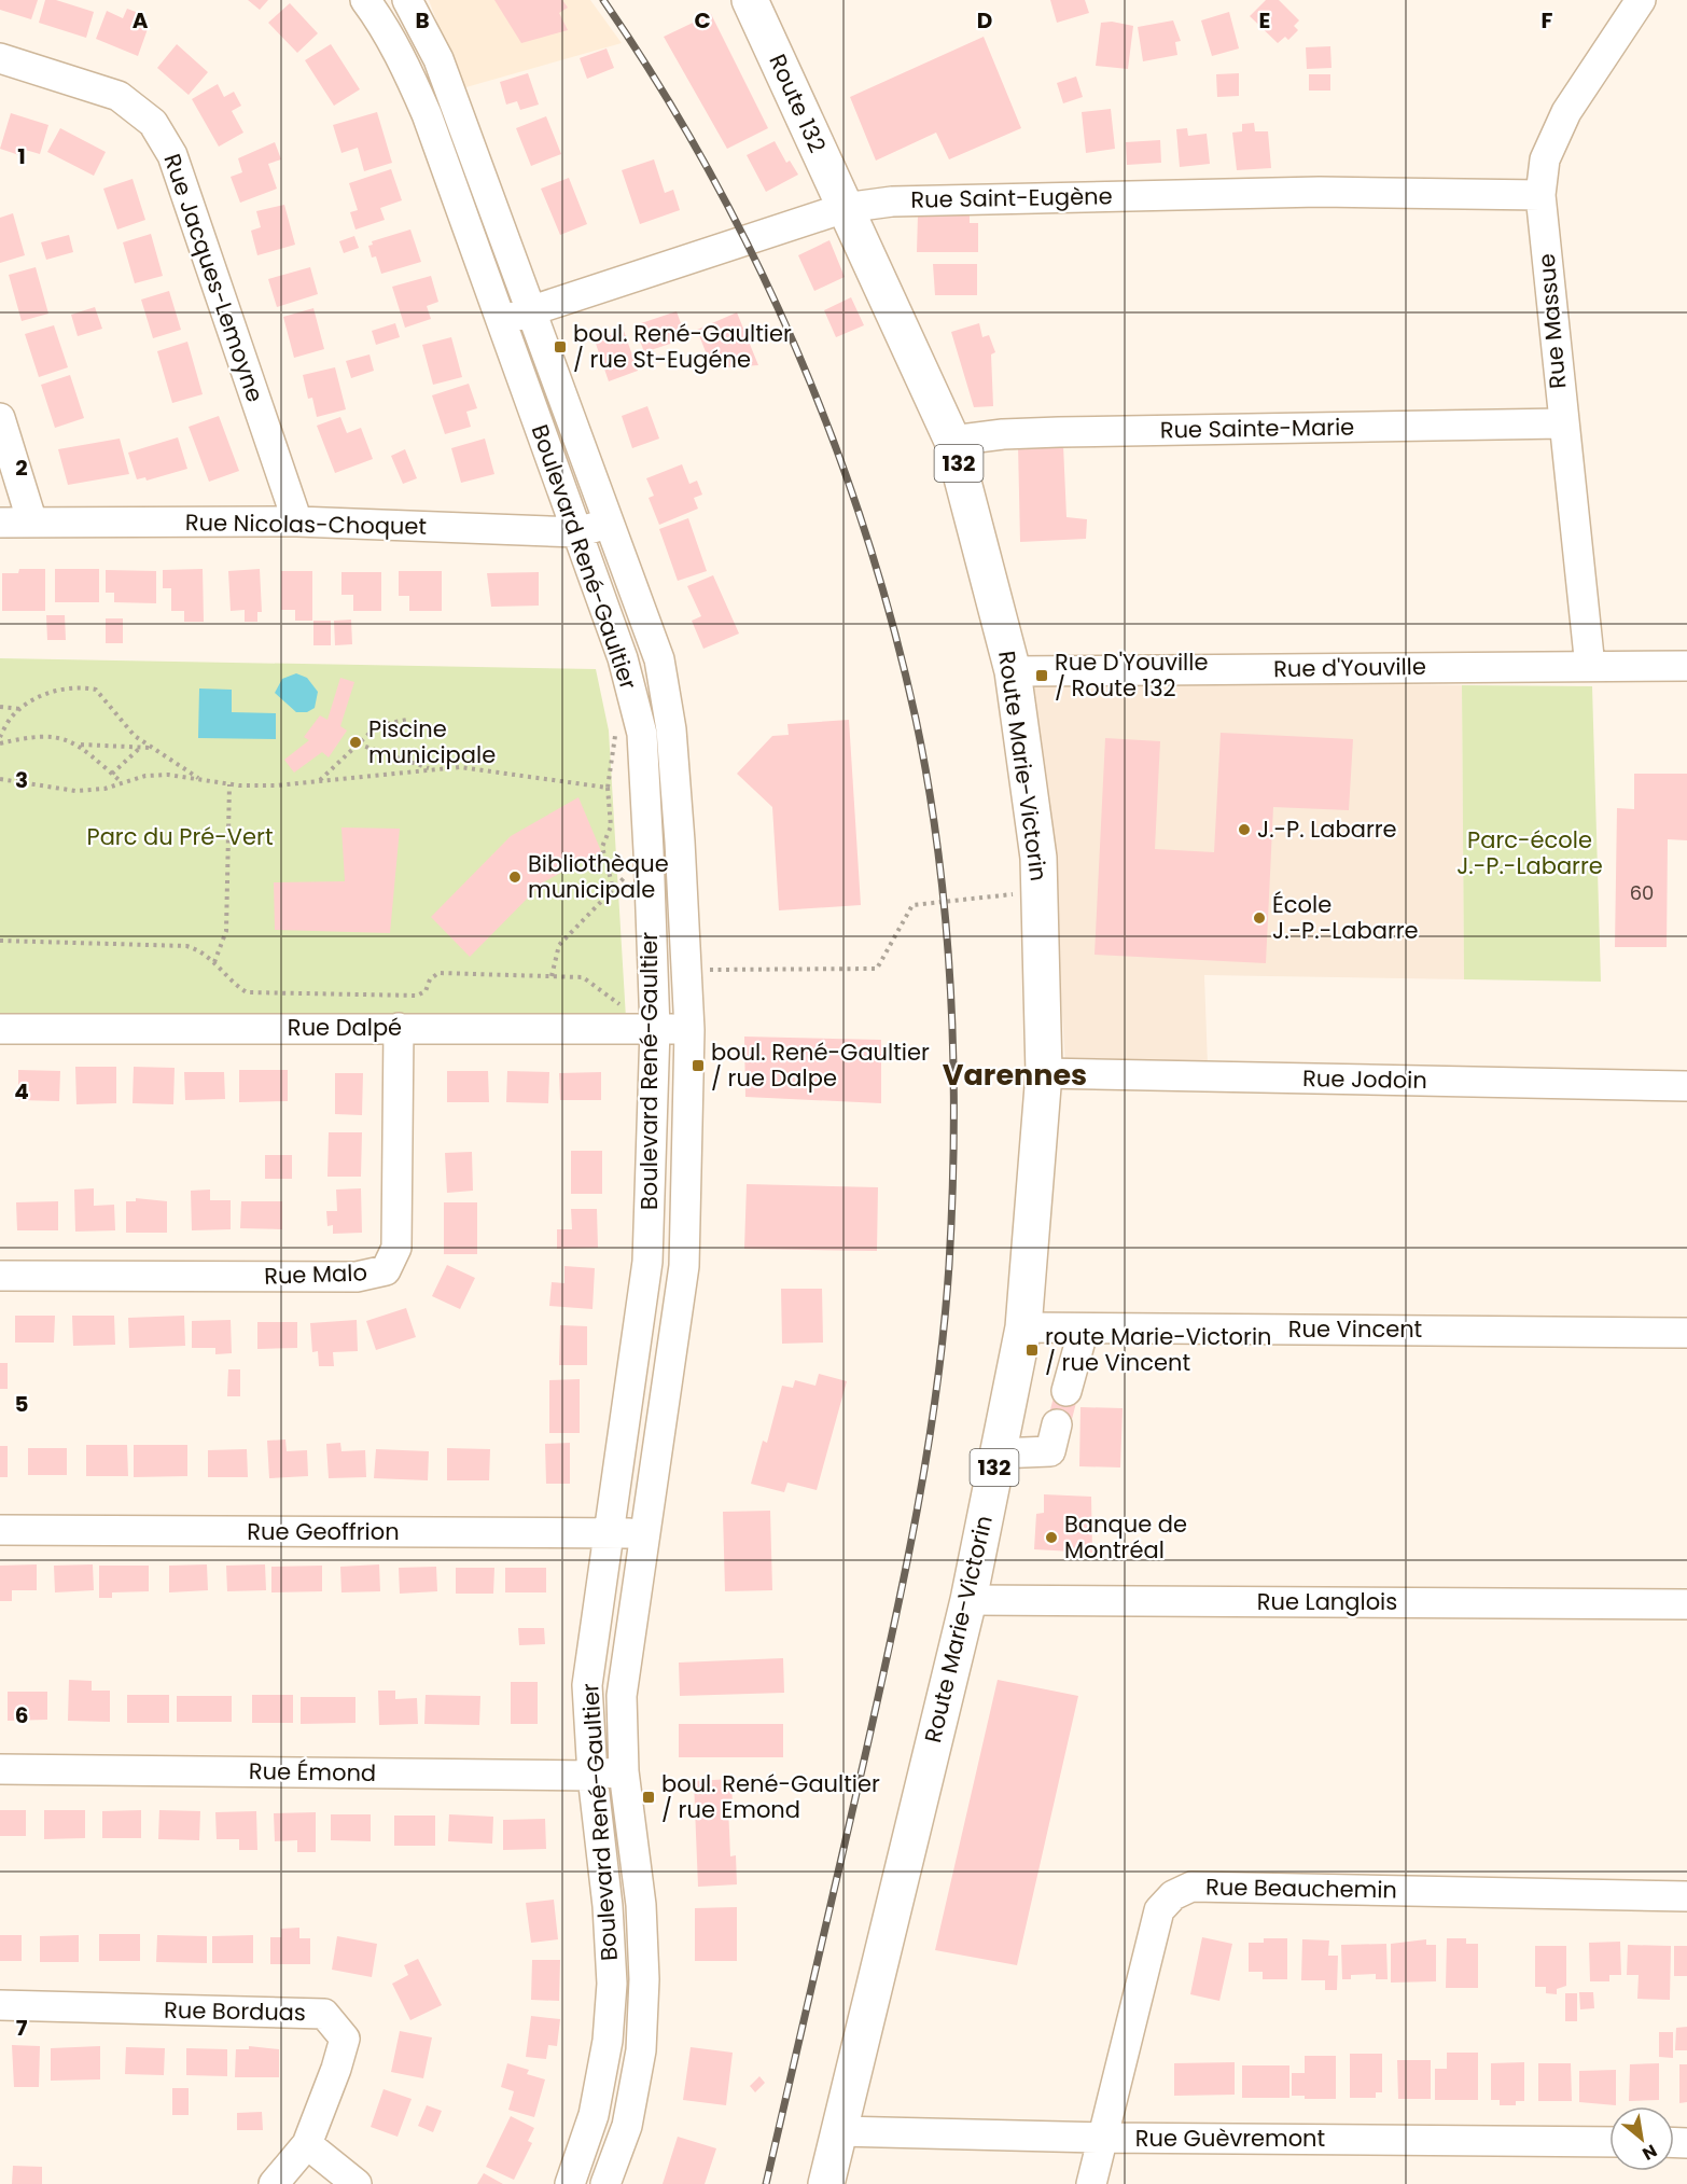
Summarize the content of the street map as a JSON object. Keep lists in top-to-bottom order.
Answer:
{
  "streets": {
    "main road": ["Route 132", "132", "Route Marie-Victorin"],
    "street": [
      "Rue Saint-Eugène",
      "Rue Jacques-Lemoyne",
      "Rue Massue",
      "Rue Sainte-Marie",
      "Rue Nicolas-Choquet",
      "Boulevard René-Gaultier",
      "Rue d'Youville",
      "Rue Dalpé",
      "Rue Jodoin",
      "Rue Malo",
      "Rue Vincent",
      "Rue Geoffrion",
      "Rue Langlois",
      "Rue Émond",
      "Rue Beauchemin",
      "Rue Borduas",
      "Rue Guèvremont"
    ]
  },
  "crossings": [
    ["Route 132", "Rue Saint-Eugène"],
    ["Route 132", "Route Marie-Victorin"],
    ["Rue Saint-Eugène", "Rue Massue"],
    ["Rue Saint-Eugène", "Boulevard René-Gaultier"],
    ["Rue Saint-Eugène", "Route Marie-Victorin"],
    ["Rue Jacques-Lemoyne", "Rue Nicolas-Choquet"],
    ["Rue Massue", "Rue Sainte-Marie"],
    ["Rue Massue", "Rue d'Youville"],
    ["Rue Sainte-Marie", "Route Marie-Victorin"],
    ["Rue Nicolas-Choquet", "Boulevard René-Gaultier"],
    ["Boulevard René-Gaultier", "Rue Dalpé"],
    ["Boulevard René-Gaultier", "Rue Geoffrion"],
    ["Boulevard René-Gaultier", "Rue Émond"],
    ["Rue d'Youville", "Route Marie-Victorin"],
    ["Route Marie-Victorin", "Rue Jodoin"],
    ["Route Marie-Victorin", "Rue Vincent"],
    ["Route Marie-Victorin", "Rue Langlois"],
    ["Route Marie-Victorin", "Rue Guèvremont"],
    ["Rue Dalpé", "Rue Malo"],
    ["Rue Beauchemin", "Rue Guèvremont"]
  ],
  "districts": ["Varennes"],
  "parks": ["Parc du Pré-Vert", "Parc-école J.-P.-Labarre"],
  "places": {
    "transit": [
      "boul. René-Gaultier / rue St-Eugéne",
      "Rue D'Youville / Route 132",
      "boul. René-Gaultier / rue Dalpe",
      "route Marie-Victorin / rue Vincent",
      "boul. René-Gaultier / rue Emond"
    ],
    "other": [
      "Piscine municipale",
      "J.-P. Labarre",
      "Bibliothèque municipale",
      "École J.-P.-Labarre",
      "Banque de Montréal"
    ]
  },
  "house_numbers": ["60"],
  "north": "bottom right",
  "grid": {
    "columns": [
      "A",
      "B",
      "C",
      "D",
      "E",
      "F"
    ],
    "rows": [
      "1",
      "2",
      "3",
      "4",
      "5",
      "6",
      "7"
    ]
  }
}
